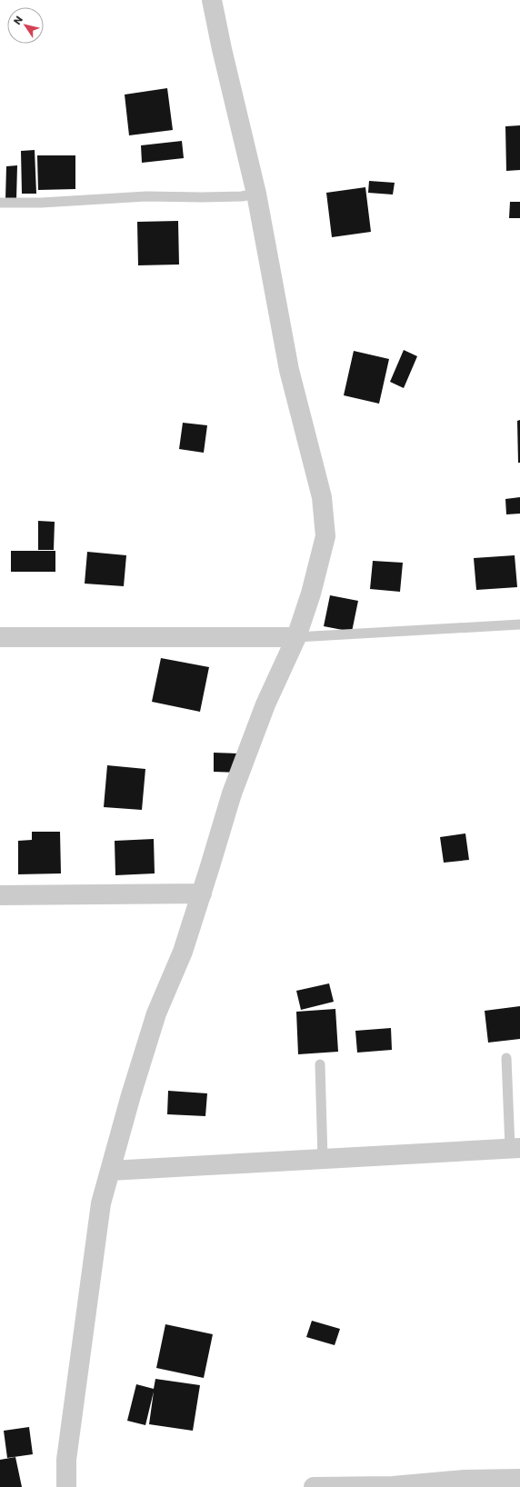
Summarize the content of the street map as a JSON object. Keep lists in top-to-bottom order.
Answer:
{
  "north": "top left"
}
